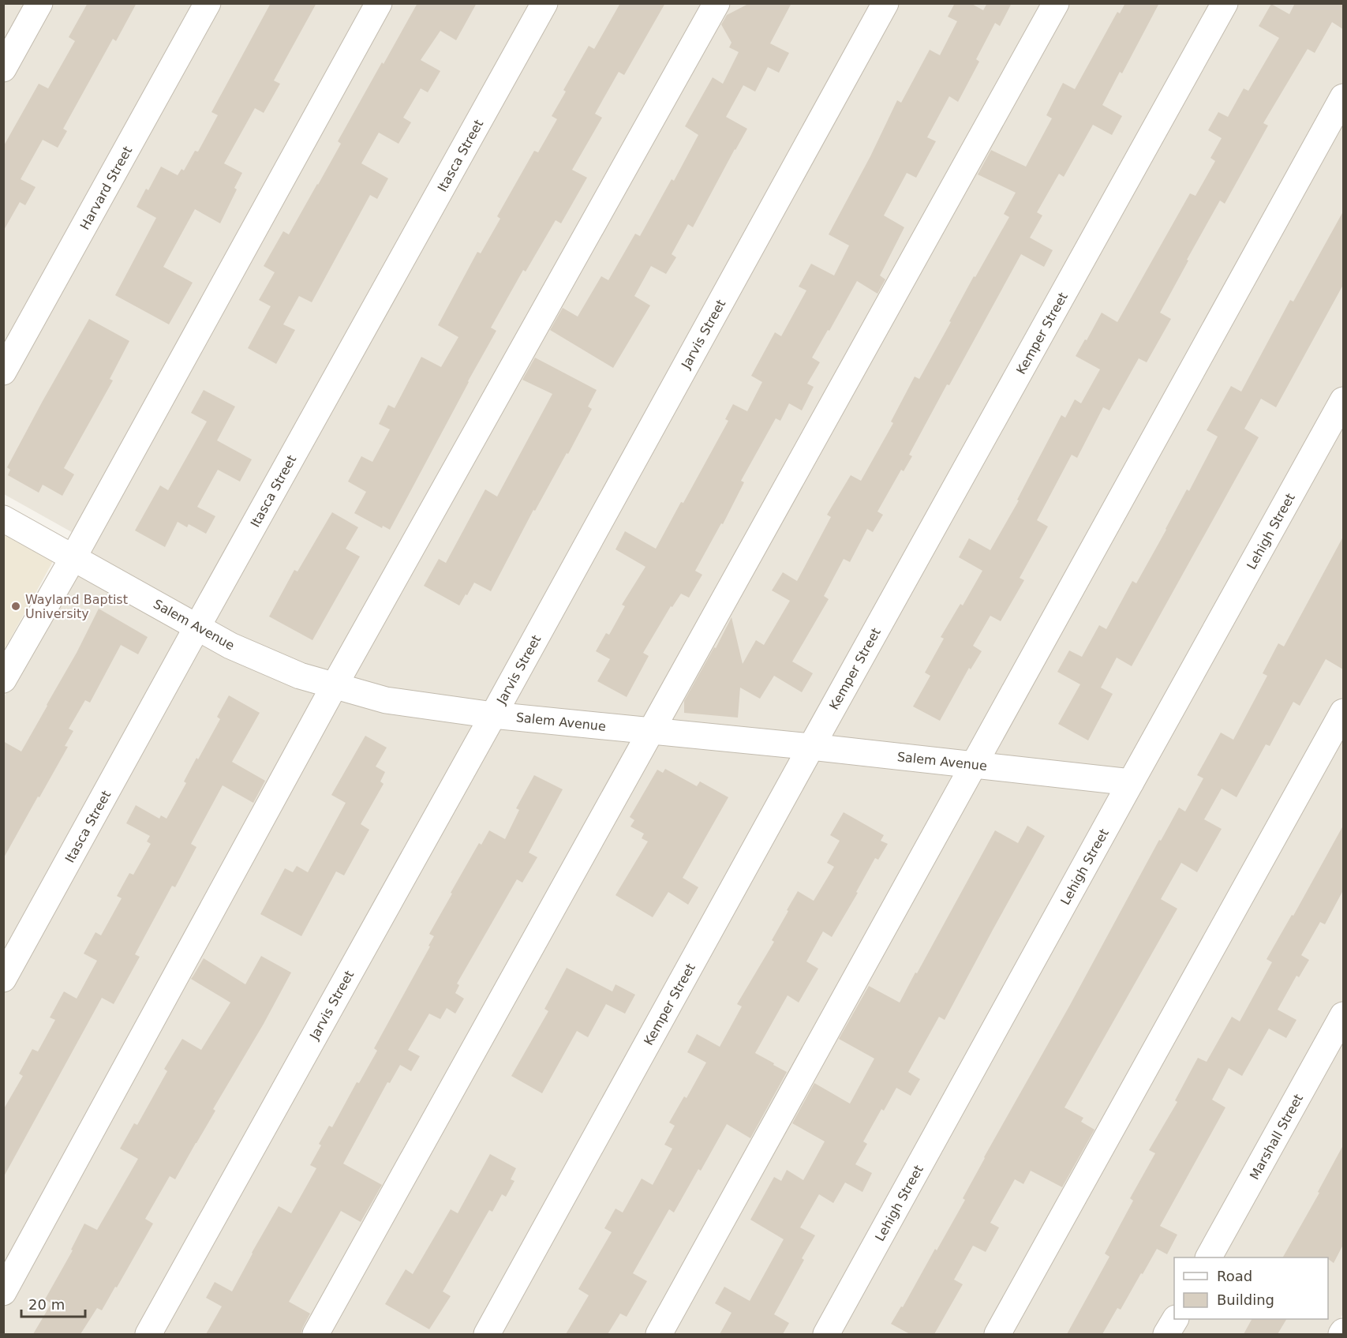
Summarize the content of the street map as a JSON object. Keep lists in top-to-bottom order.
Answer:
{
  "streets": {
    "street": [
      "Itasca Street",
      "Harvard Street",
      "Kemper Street",
      "Jarvis Street",
      "Lehigh Street",
      "Salem Avenue",
      "Marshall Street"
    ]
  },
  "crossings": [
    ["Itasca Street", "Salem Avenue"],
    ["Kemper Street", "Salem Avenue"],
    ["Jarvis Street", "Salem Avenue"],
    ["Lehigh Street", "Salem Avenue"]
  ],
  "places": ["Wayland Baptist University"],
  "legend": ["Road", "Building"],
  "scale_bar": "20 m"
}
